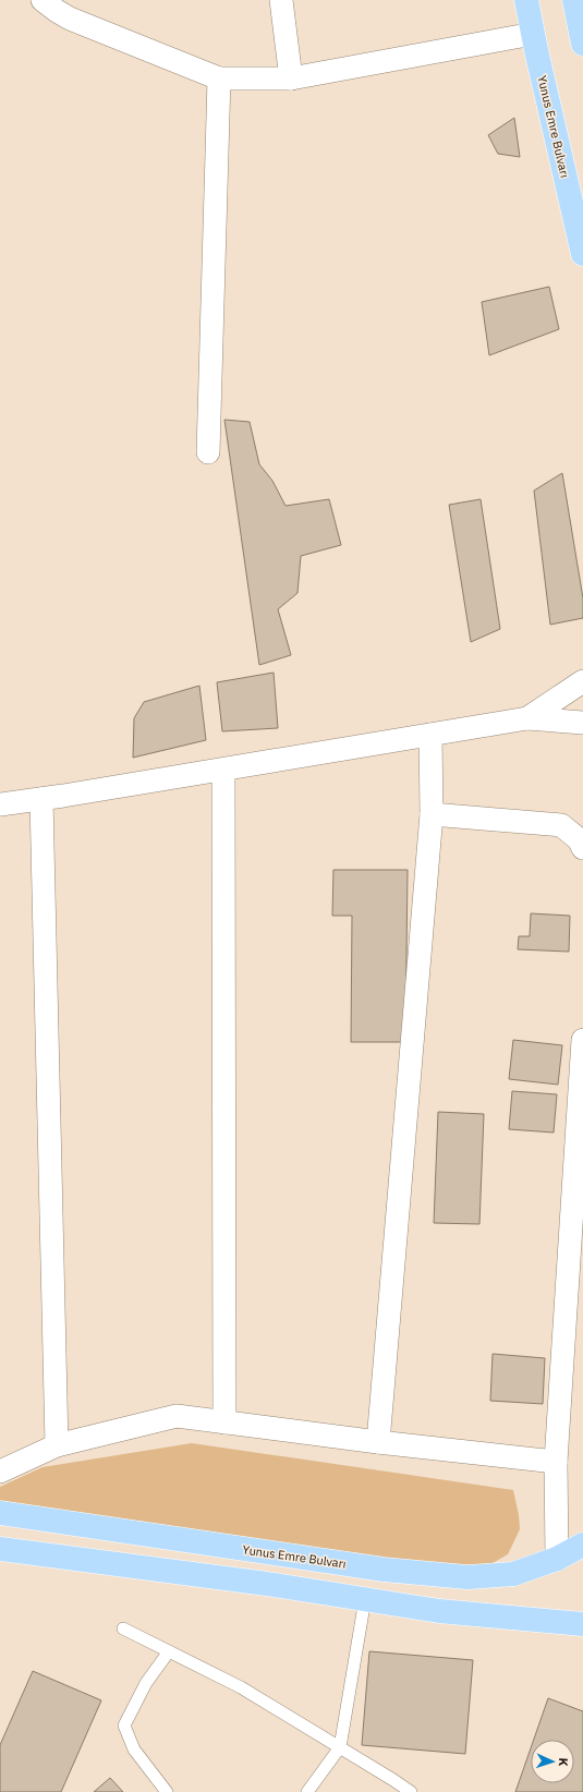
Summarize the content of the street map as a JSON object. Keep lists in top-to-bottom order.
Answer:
{
  "streets": {
    "main road": ["Yunus Emre Bulvarı"]
  },
  "north": "right"
}
